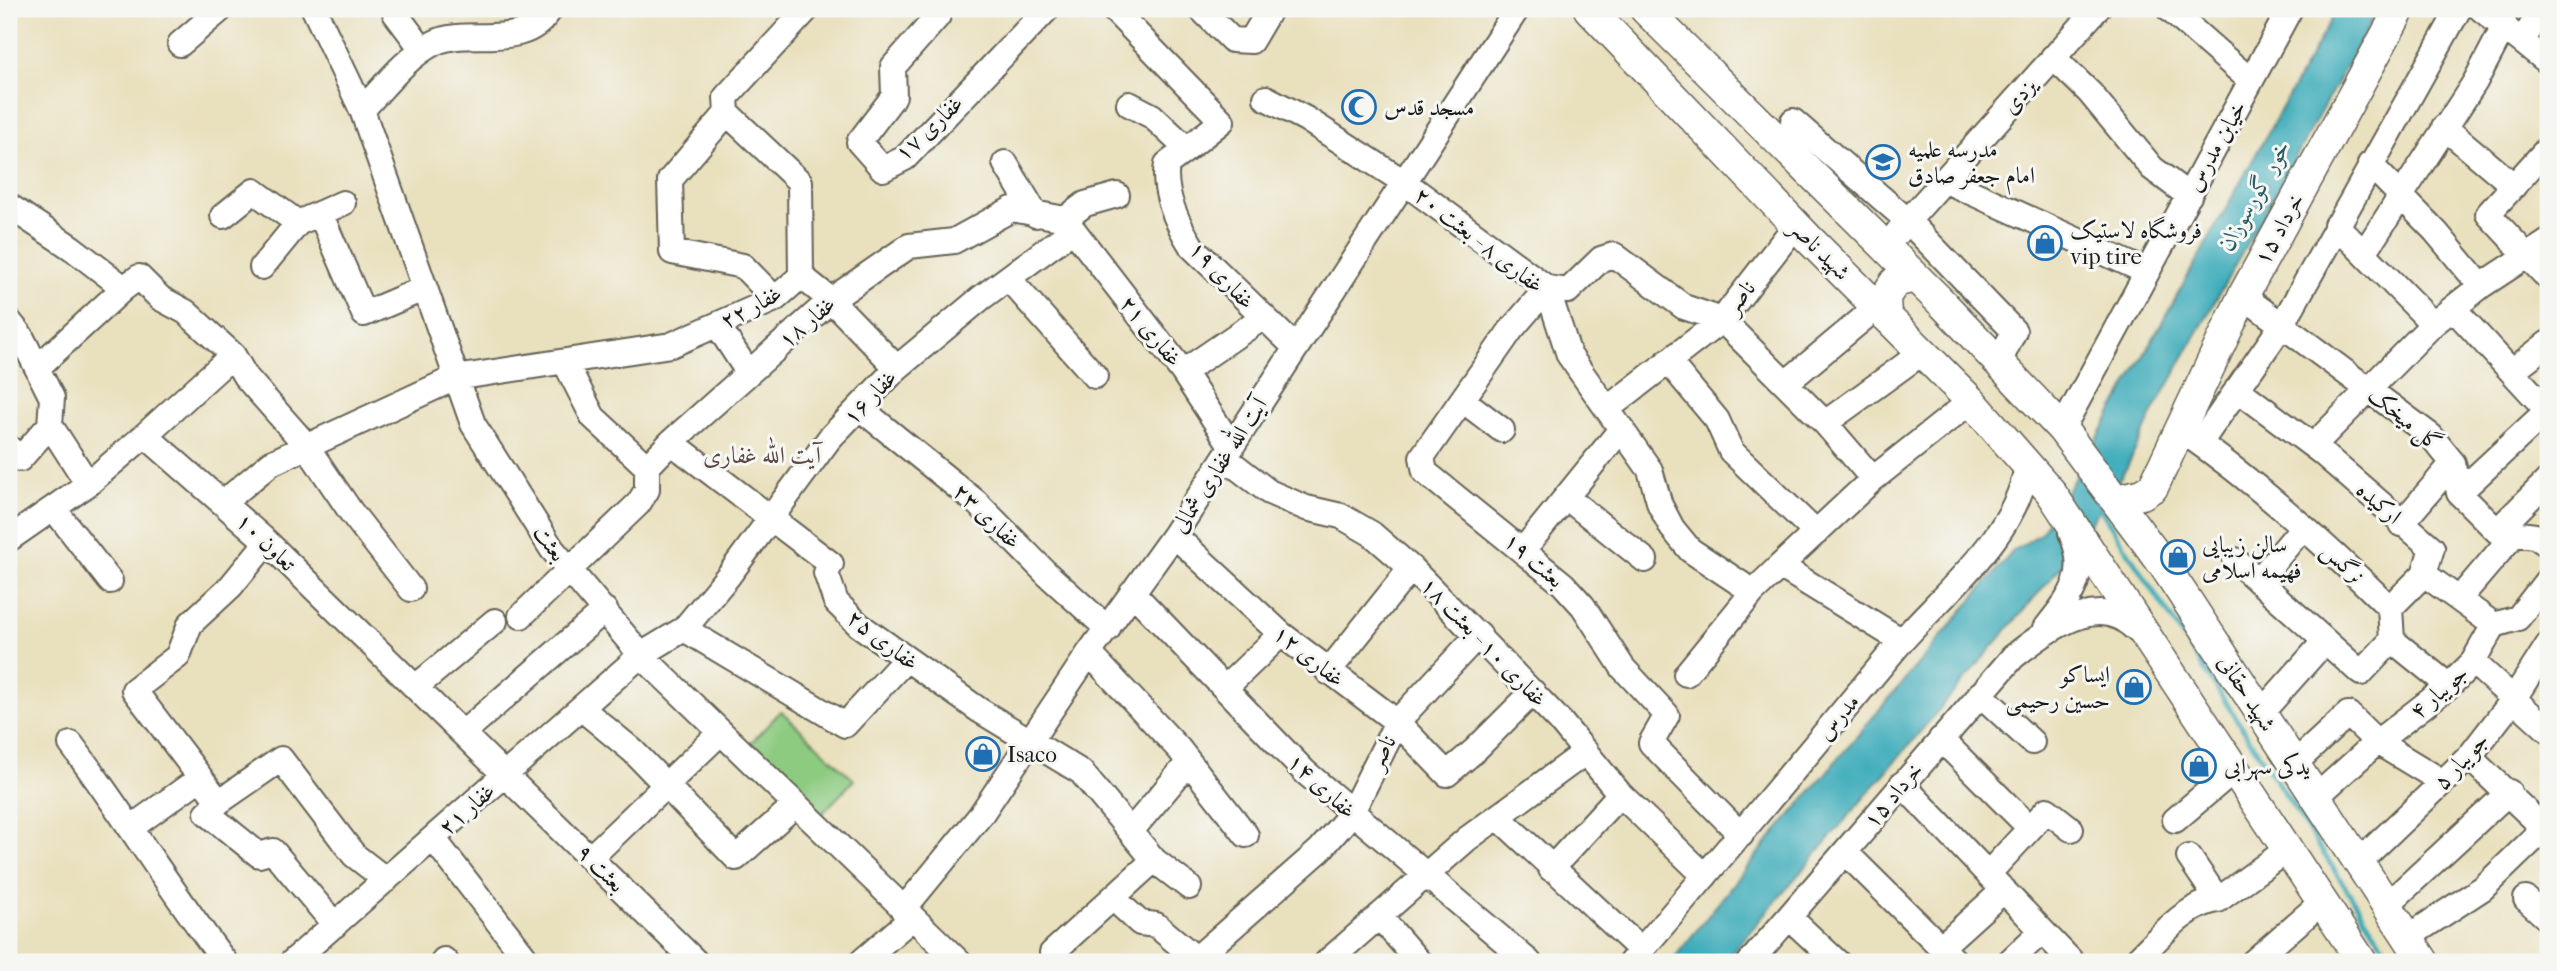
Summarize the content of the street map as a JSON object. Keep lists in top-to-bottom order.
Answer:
{
  "streets": {
    "main road": ["۱۵ خرداد", "شهید ناصر", "شهید حقانی"],
    "street": [
      "یزدی",
      "غفاری ۱۷",
      "خیابن مدرس",
      "غفاری ۸ - بعثت ۲۰",
      "غفاری ۱۹",
      "ناصر",
      "غفار ۲۲",
      "غفار ۱۸",
      "غفاری ۲۱",
      "غفار ۱۶",
      "گل میخک",
      "آیت الله غفاری شمالی",
      "ارکیده",
      "غفاری ۲۳",
      "تعاون ۱۰",
      "بعثت",
      "بعثت ۱۹",
      "نرگس",
      "غفاری ۲۵",
      "غفاری ۱۰ - بعثت ۱۸",
      "غفاری ۱۲",
      "جویبار ۴",
      "مدرس",
      "جویبار ۵",
      "غفاری ۱۴",
      "غفار ۲۱",
      "بعثت ۹"
    ]
  },
  "crossings": [
    ["خیابن مدرس", "شهید حقانی"],
    ["۱۵ خرداد", "گل میخک"],
    ["۱۵ خرداد", "نرگس"],
    ["غفاری ۸ - بعثت ۲۰", "ناصر"],
    ["غفاری ۸ - بعثت ۲۰", "آیت الله غفاری شمالی"],
    ["غفاری ۸ - بعثت ۲۰", "بعثت ۱۹"],
    ["شهید ناصر", "ناصر"],
    ["شهید ناصر", "مدرس"],
    ["غفاری ۱۹", "آیت الله غفاری شمالی"],
    ["ناصر", "بعثت ۱۹"],
    ["ناصر", "غفاری ۱۰ - بعثت ۱۸"],
    ["ناصر", "غفاری ۱۲"],
    ["ناصر", "غفاری ۱۴"],
    ["غفار ۲۲", "تعاون ۱۰"],
    ["غفار ۲۲", "بعثت"],
    ["غفار ۱۸", "غفاری ۲۱"],
    ["غفار ۱۸", "غفار ۱۶"],
    ["غفاری ۲۱", "غفار ۱۶"],
    ["غفاری ۲۱", "آیت الله غفاری شمالی"],
    ["غفاری ۲۱", "غفاری ۱۰ - بعثت ۱۸"],
    ["غفار ۱۶", "غفاری ۲۳"],
    ["غفار ۱۶", "بعثت"],
    ["غفار ۱۶", "غفاری ۲۵"],
    ["غفار ۱۶", "غفار ۲۱"],
    ["آیت الله غفاری شمالی", "غفاری ۲۳"],
    ["آیت الله غفاری شمالی", "بعثت"],
    ["آیت الله غفاری شمالی", "غفاری ۲۵"],
    ["آیت الله غفاری شمالی", "غفاری ۱۰ - بعثت ۱۸"],
    ["آیت الله غفاری شمالی", "غفاری ۱۲"],
    ["آیت الله غفاری شمالی", "غفاری ۱۴"],
    ["تعاون ۱۰", "غفار ۲۱"],
    ["تعاون ۱۰", "بعثت ۹"],
    ["بعثت", "غفار ۲۱"],
    ["بعثت ۱۹", "مدرس"],
    ["غفاری ۱۰ - بعثت ۱۸", "غفاری ۱۲"],
    ["غفاری ۱۰ - بعثت ۱۸", "مدرس"],
    ["جویبار ۴", "شهید حقانی"],
    ["شهید حقانی", "جویبار ۵"],
    ["غفار ۲۱", "بعثت ۹"]
  ],
  "districts": ["آیت الله غفاری"],
  "water": ["خور گورسوزان"],
  "places": {
    "mosque": ["مسجد قدس"],
    "school or university": ["مدرسه علمیه امام جعفر صادق"],
    "shop": [
      "فروشگاه لاستیک vip tire",
      "سالن زیبایی فهیمه اسلامی",
      "ایساکو حسین رحیمی",
      "Isaco",
      "یدکی سهرابی"
    ]
  }
}
